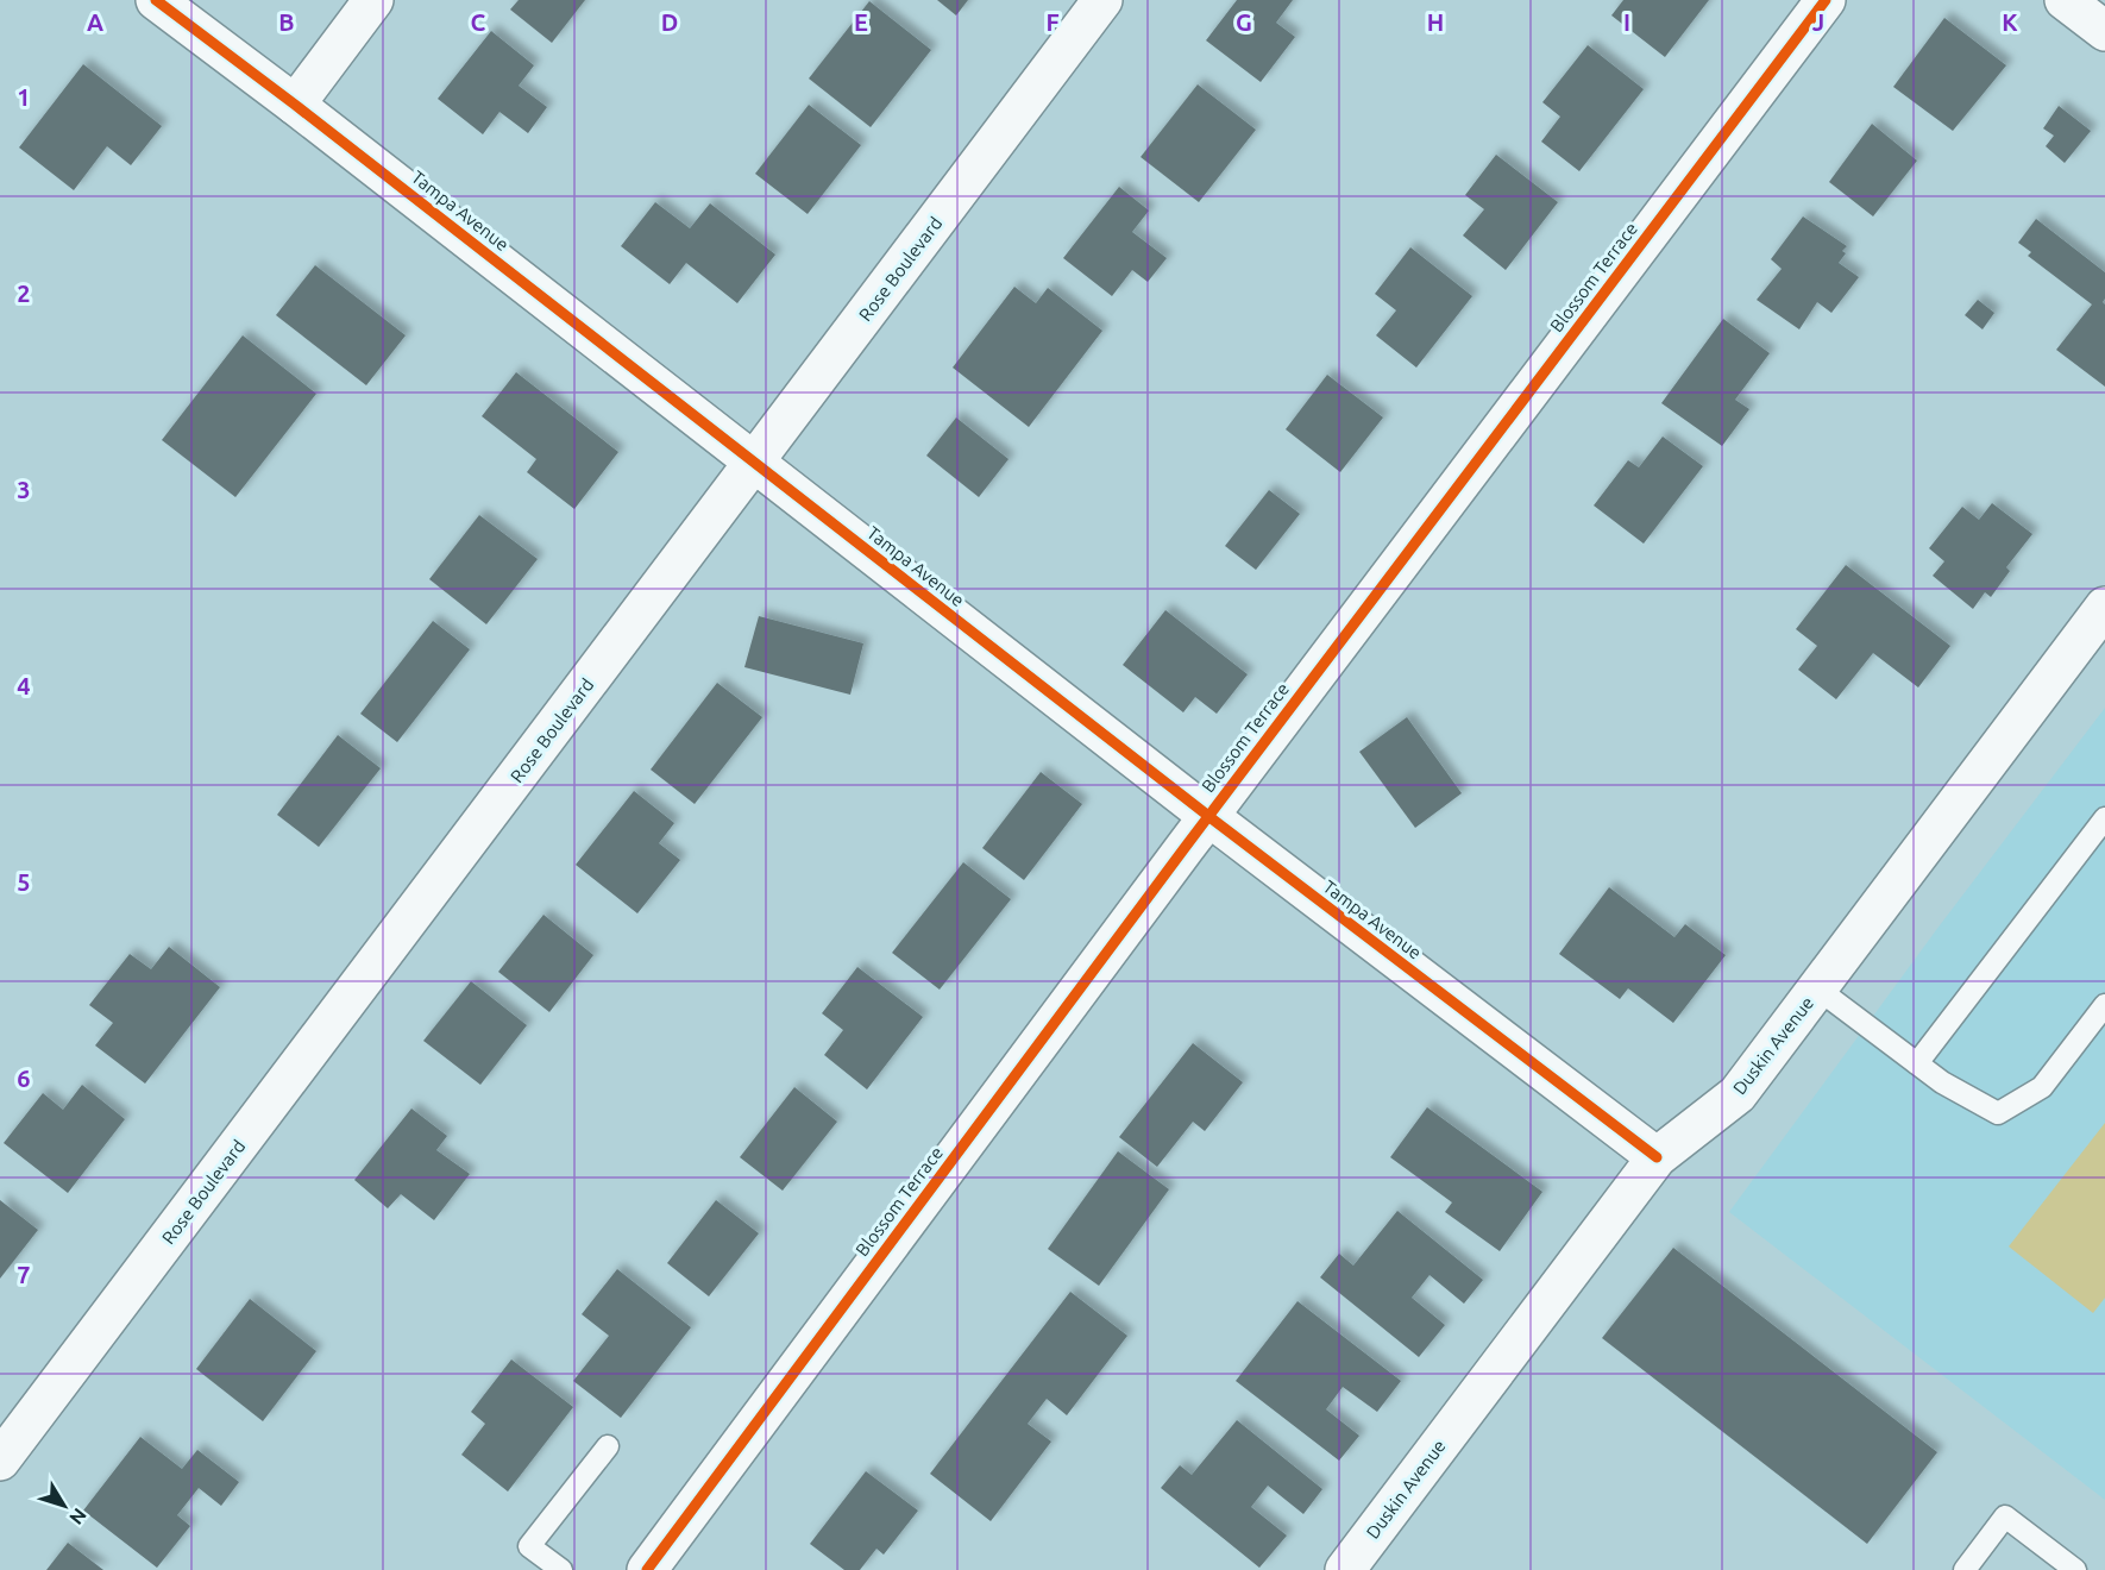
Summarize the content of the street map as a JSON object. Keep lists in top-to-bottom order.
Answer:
{
  "streets": {
    "street": [
      "Tampa Avenue",
      "Rose Boulevard",
      "Blossom Terrace",
      "Duskin Avenue"
    ]
  },
  "crossings": [
    ["Tampa Avenue", "Rose Boulevard"],
    ["Tampa Avenue", "Blossom Terrace"],
    ["Tampa Avenue", "Duskin Avenue"]
  ],
  "north": "bottom right",
  "grid": {
    "columns": [
      "A",
      "B",
      "C",
      "D",
      "E",
      "F",
      "G",
      "H",
      "I",
      "J",
      "K"
    ],
    "rows": [
      "1",
      "2",
      "3",
      "4",
      "5",
      "6",
      "7"
    ]
  }
}
